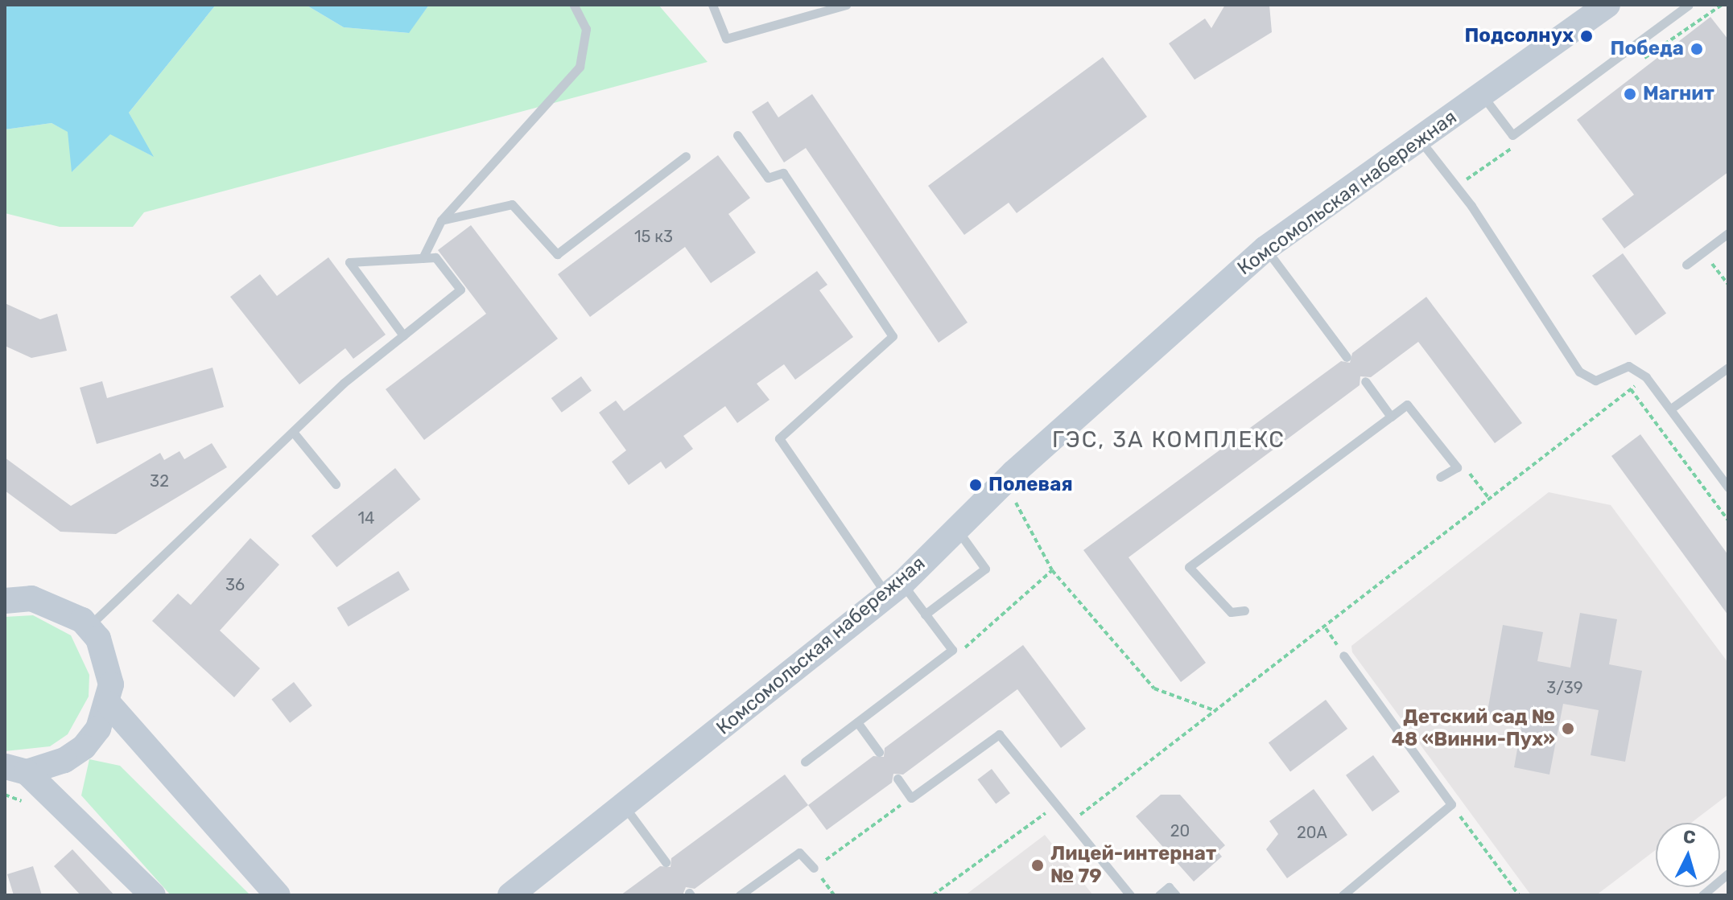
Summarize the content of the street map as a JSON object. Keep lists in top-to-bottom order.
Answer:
{
  "streets": {
    "street": ["Комсомольская набережная"]
  },
  "districts": ["ГЭС, 3А КОМПЛЕКС"],
  "places": [
    "Подсолнух",
    "Победа",
    "Магнит",
    "Полевая",
    "Детский сад № 48 «Винни-Пух»",
    "Лицей-интернат № 79"
  ],
  "house_numbers": [
    "15 к3",
    "32",
    "14",
    "36",
    "3/39",
    "20",
    "20А"
  ],
  "north": "top"
}
